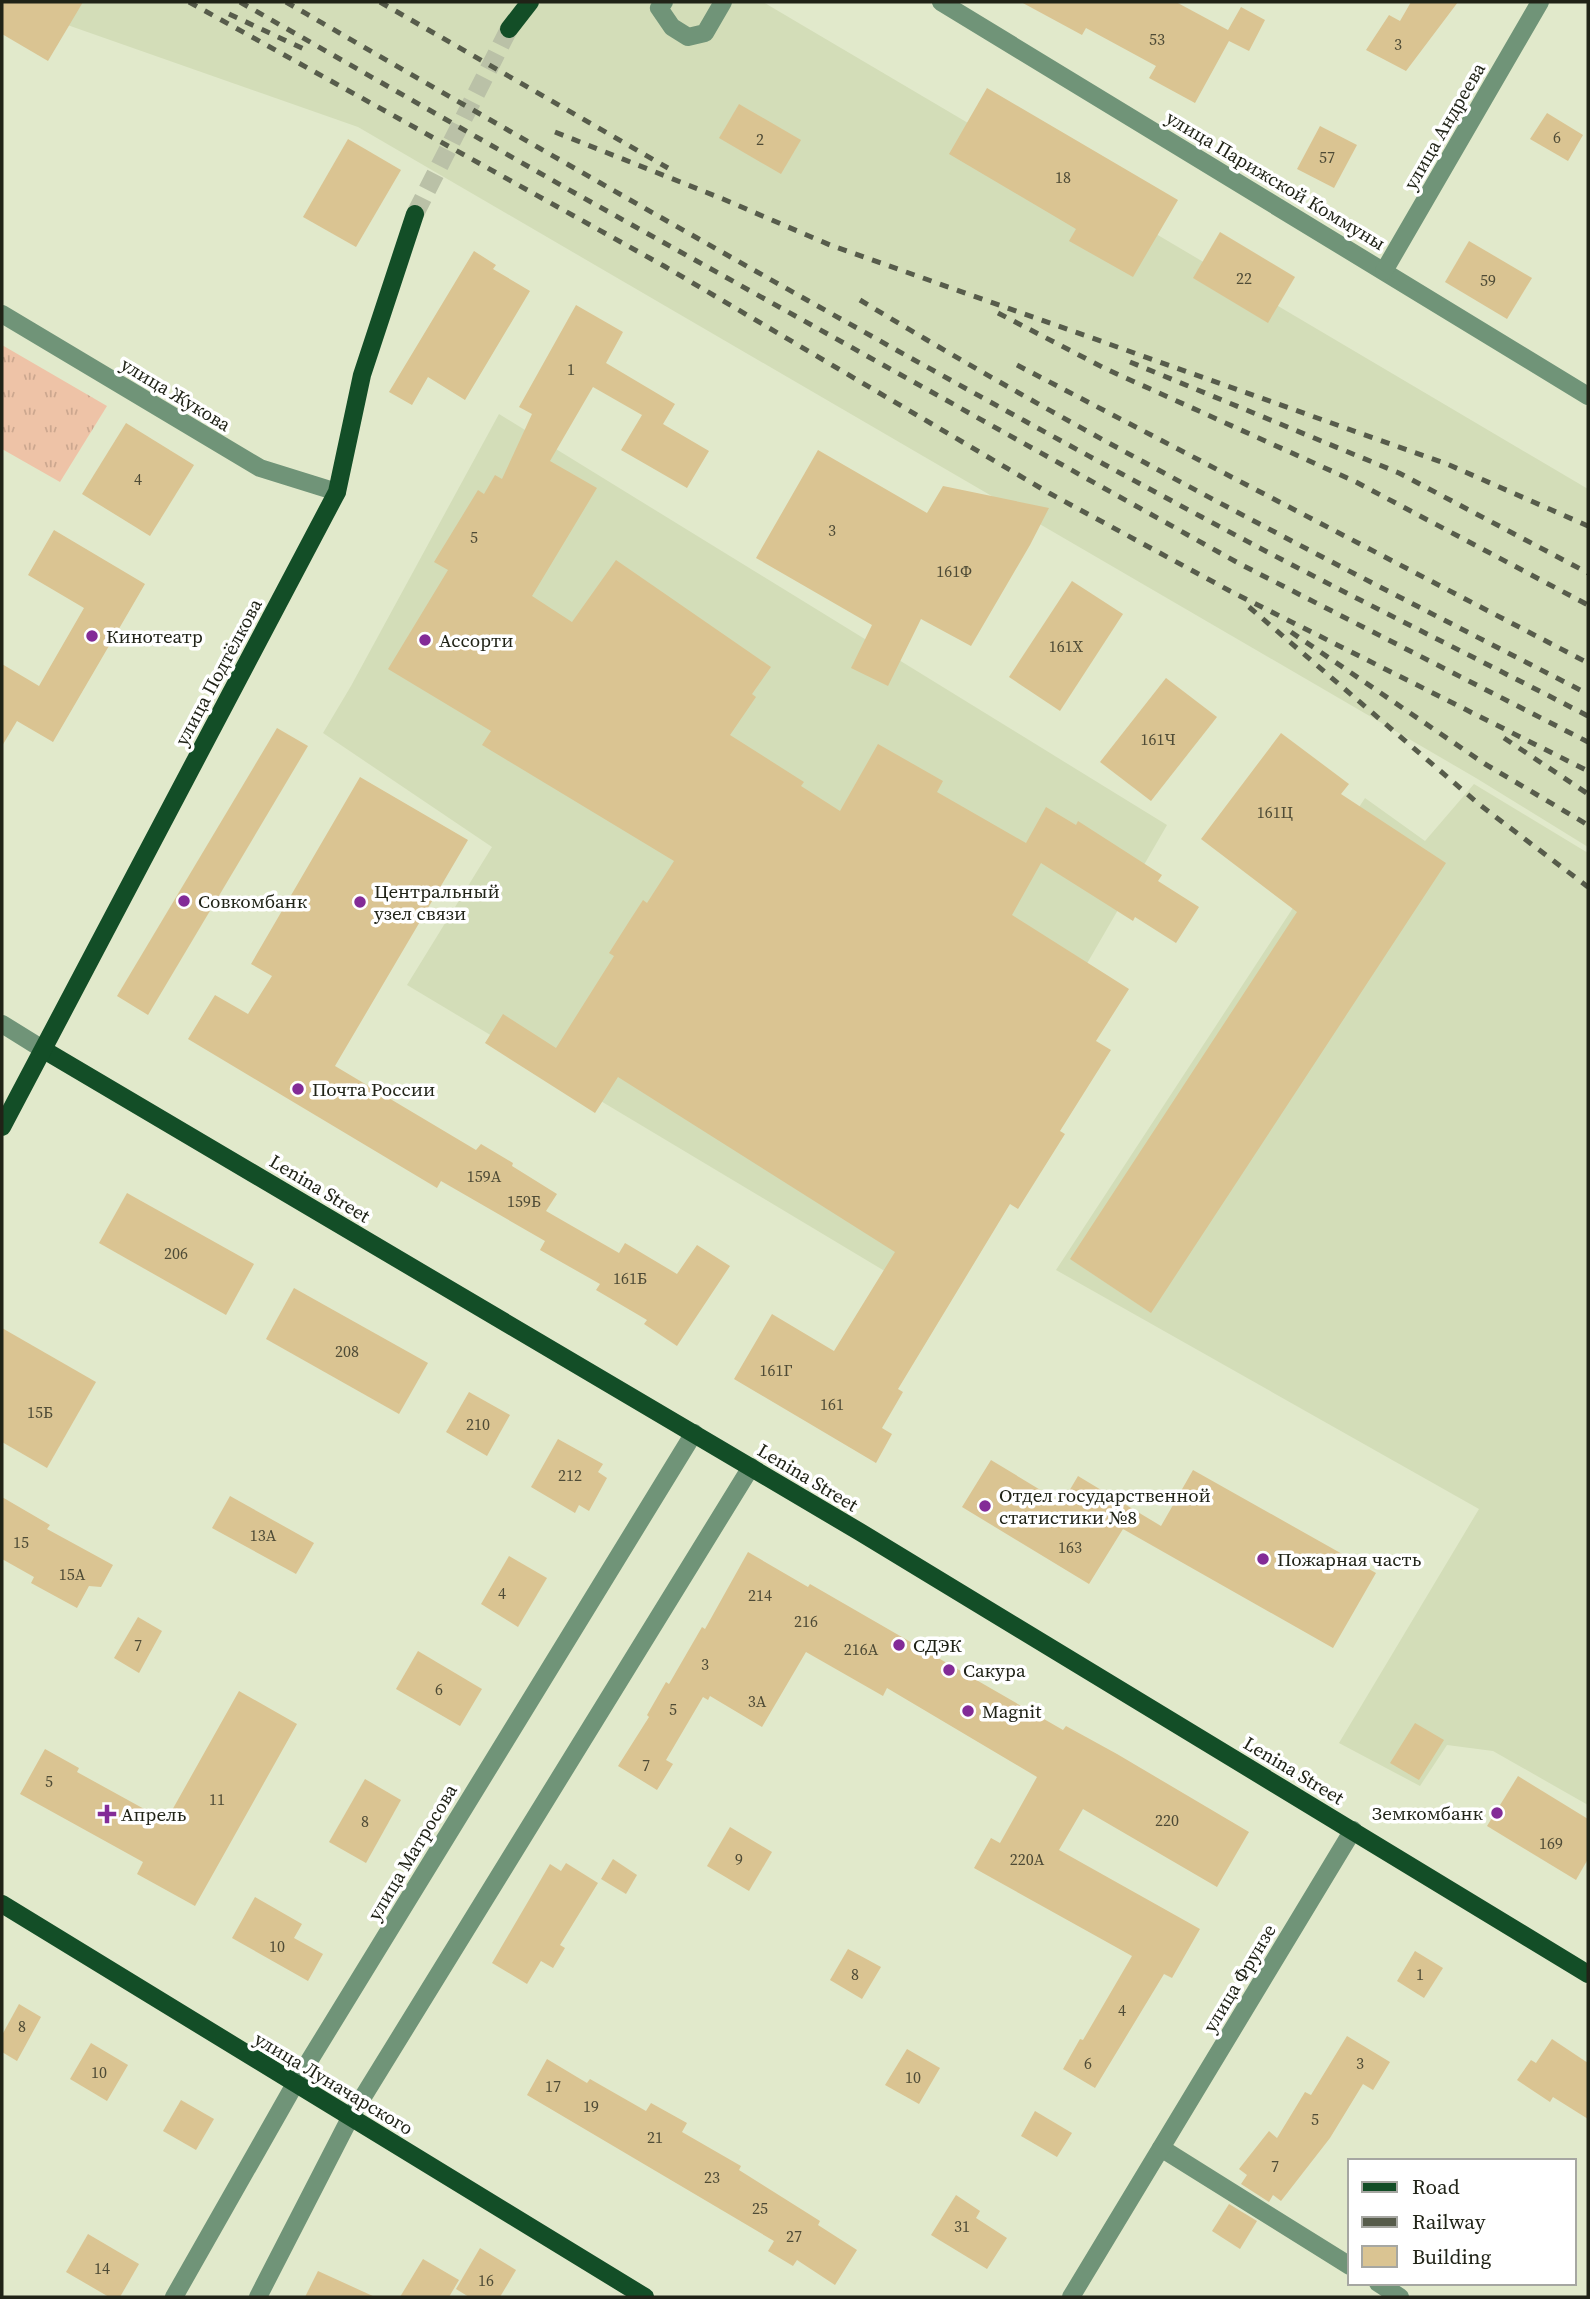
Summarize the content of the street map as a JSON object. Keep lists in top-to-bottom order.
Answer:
{
  "streets": {
    "main road": ["улица Подтёлкова", "Lenina Street", "улица Луначарского"],
    "street": [
      "улица Андреева",
      "улица Парижской Коммуны",
      "улица Жукова",
      "улица Матросова",
      "улица Фрунзе"
    ]
  },
  "crossings": [
    ["улица Андреева", "улица Парижской Коммуны"],
    ["улица Жукова", "улица Подтёлкова"],
    ["улица Подтёлкова", "Lenina Street"],
    ["Lenina Street", "улица Матросова"],
    ["Lenina Street", "улица Фрунзе"],
    ["улица Матросова", "улица Луначарского"]
  ],
  "places": {
    "other": [
      "Кинотеатр",
      "Ассорти",
      "Совкомбанк",
      "Центральный узел связи",
      "Почта России",
      "Отдел государственной статистики №8",
      "Пожарная часть",
      "СДЭК",
      "Сакура",
      "Magnit",
      "Земкомбанк"
    ],
    "health": ["Апрель"]
  },
  "house_numbers": [
    "53",
    "3",
    "6",
    "2",
    "57",
    "18",
    "22",
    "59",
    "1",
    "4",
    "3",
    "5",
    "161Ф",
    "161Х",
    "161Ч",
    "161Ц",
    "159А",
    "159Б",
    "206",
    "161Б",
    "208",
    "161Г",
    "161",
    "15Б",
    "210",
    "212",
    "13А",
    "15",
    "163",
    "15А",
    "4",
    "214",
    "216",
    "7",
    "216А",
    "3",
    "6",
    "3А",
    "5",
    "7",
    "5",
    "11",
    "220",
    "8",
    "169",
    "9",
    "220А",
    "10",
    "8",
    "1",
    "4",
    "8",
    "6",
    "3",
    "10",
    "10",
    "17",
    "19",
    "5",
    "21",
    "7",
    "23",
    "25",
    "31",
    "27",
    "14",
    "16"
  ],
  "legend": ["Road", "Railway", "Building"]
}
